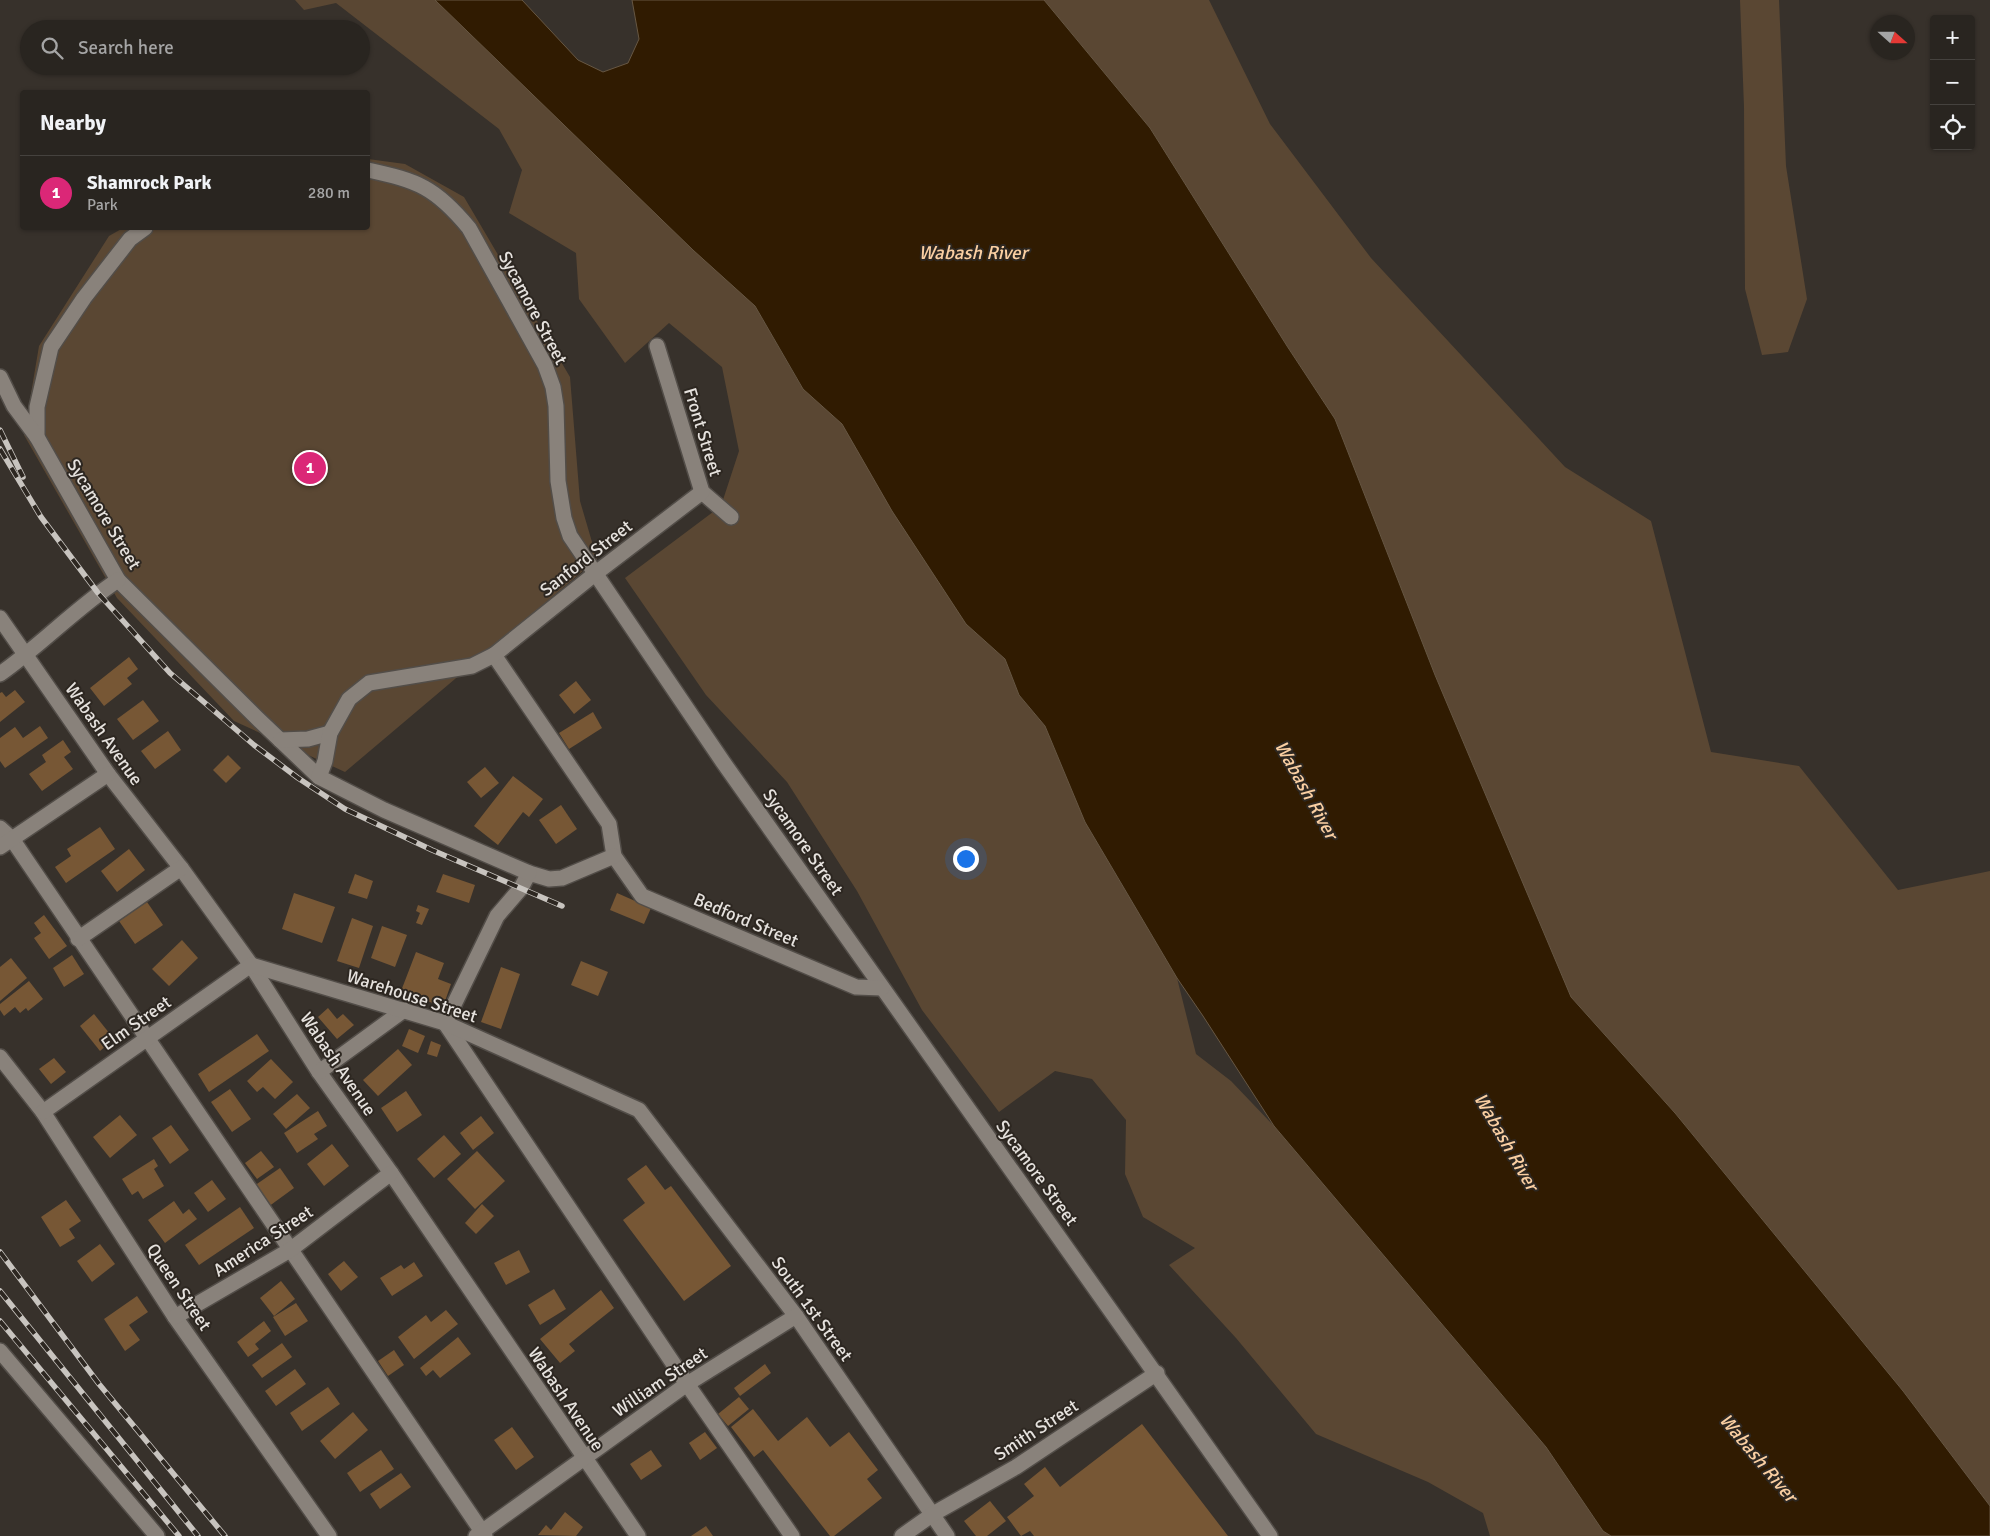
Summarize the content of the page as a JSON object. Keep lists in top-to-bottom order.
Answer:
{
  "streets": {
    "street": [
      "Sycamore Street",
      "Front Street",
      "Sanford Street",
      "Wabash Avenue",
      "Bedford Street",
      "Warehouse Street",
      "Elm Street",
      "America Street",
      "Queen Street",
      "South 1st Street",
      "William Street",
      "Smith Street"
    ]
  },
  "crossings": [
    ["Sycamore Street", "Sanford Street"],
    ["Sycamore Street", "Bedford Street"],
    ["Sycamore Street", "Smith Street"],
    ["Front Street", "Sanford Street"],
    ["Sanford Street", "Bedford Street"],
    ["Wabash Avenue", "Warehouse Street"],
    ["Wabash Avenue", "Elm Street"],
    ["Wabash Avenue", "America Street"],
    ["Wabash Avenue", "William Street"],
    ["Warehouse Street", "Elm Street"],
    ["Warehouse Street", "South 1st Street"],
    ["Elm Street", "Queen Street"],
    ["America Street", "Queen Street"],
    ["South 1st Street", "William Street"],
    ["South 1st Street", "Smith Street"]
  ],
  "water": ["Wabash River"],
  "north": "right",
  "page": {
    "map_buttons": ["+", "−"],
    "search": "Search here",
    "heading": "Nearby",
    "list": [
      {
        "mark": "1",
        "name": "Shamrock Park",
        "note": "Park",
        "value": "280 m"
      }
    ],
    "pins": "1"
  }
}
